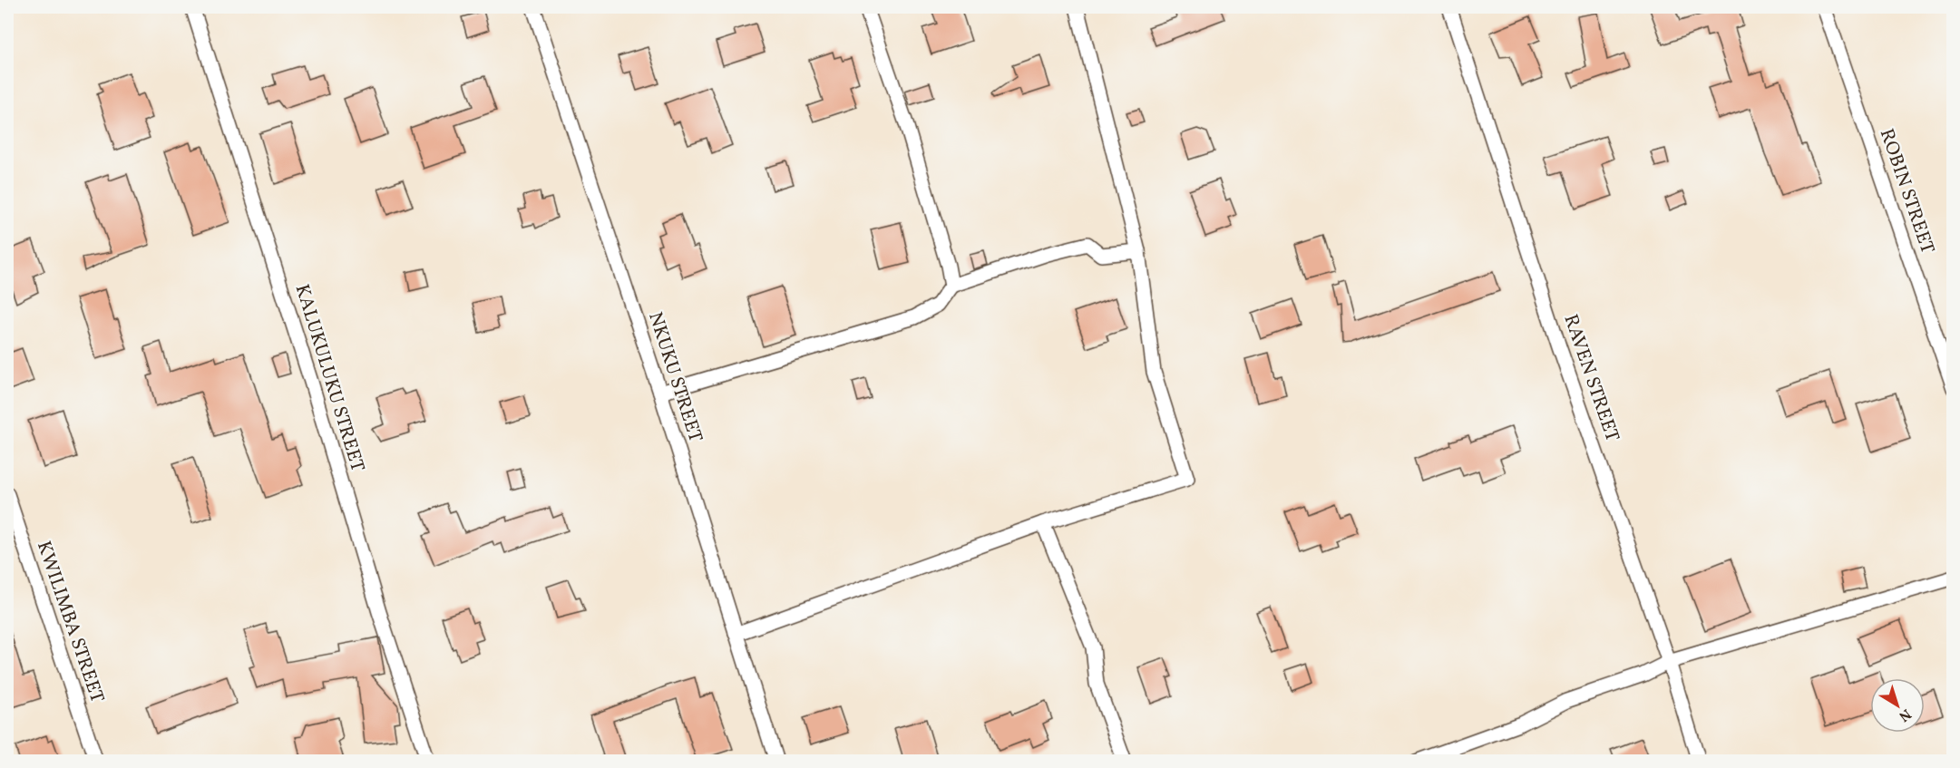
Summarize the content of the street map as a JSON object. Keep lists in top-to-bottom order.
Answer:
{
  "streets": {
    "street": [
      "ROBIN STREET",
      "NKUKU STREET",
      "KALUKULUKU STREET",
      "RAVEN STREET",
      "KWILIMBA STREET"
    ]
  },
  "north": "bottom right"
}
